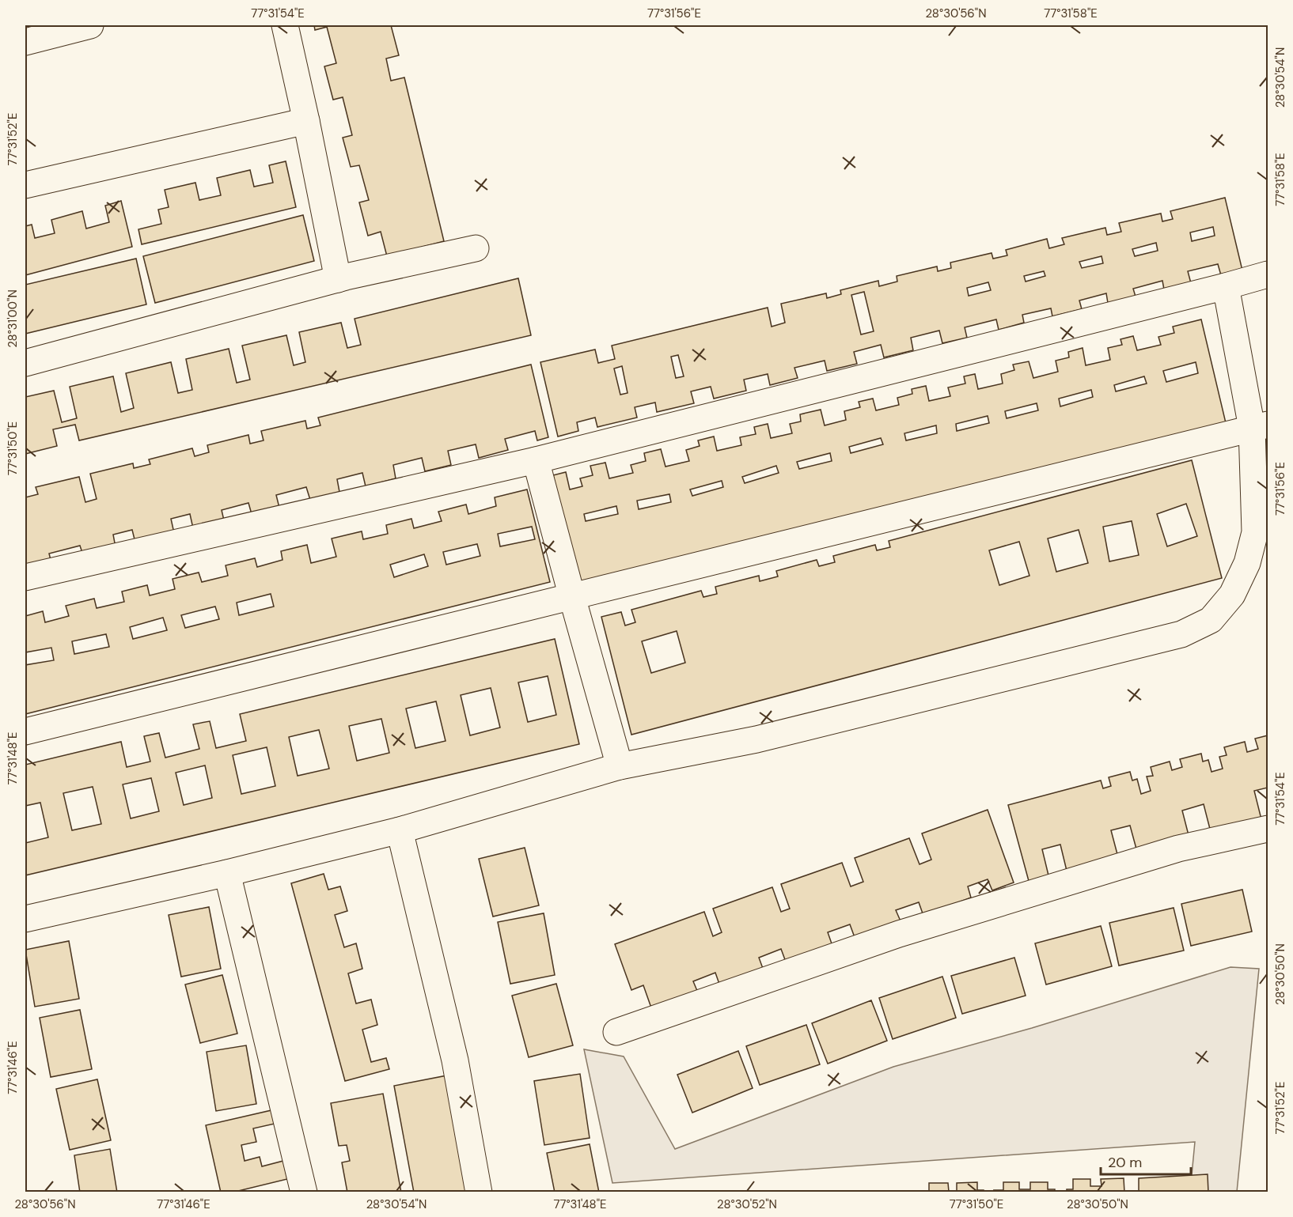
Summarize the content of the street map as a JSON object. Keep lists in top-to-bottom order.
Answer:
{
  "scale_bar": "20 m",
  "coordinates": [
    "77°31'54\"E",
    "77°31'56\"E",
    "28°30'56\"N",
    "77°31'58\"E",
    "28°30'54\"N",
    "77°31'52\"E",
    "28°31'00\"N",
    "77°31'50\"E",
    "77°31'48\"E",
    "28°30'50\"N",
    "77°31'46\"E",
    "28°30'52\"N"
  ]
}
